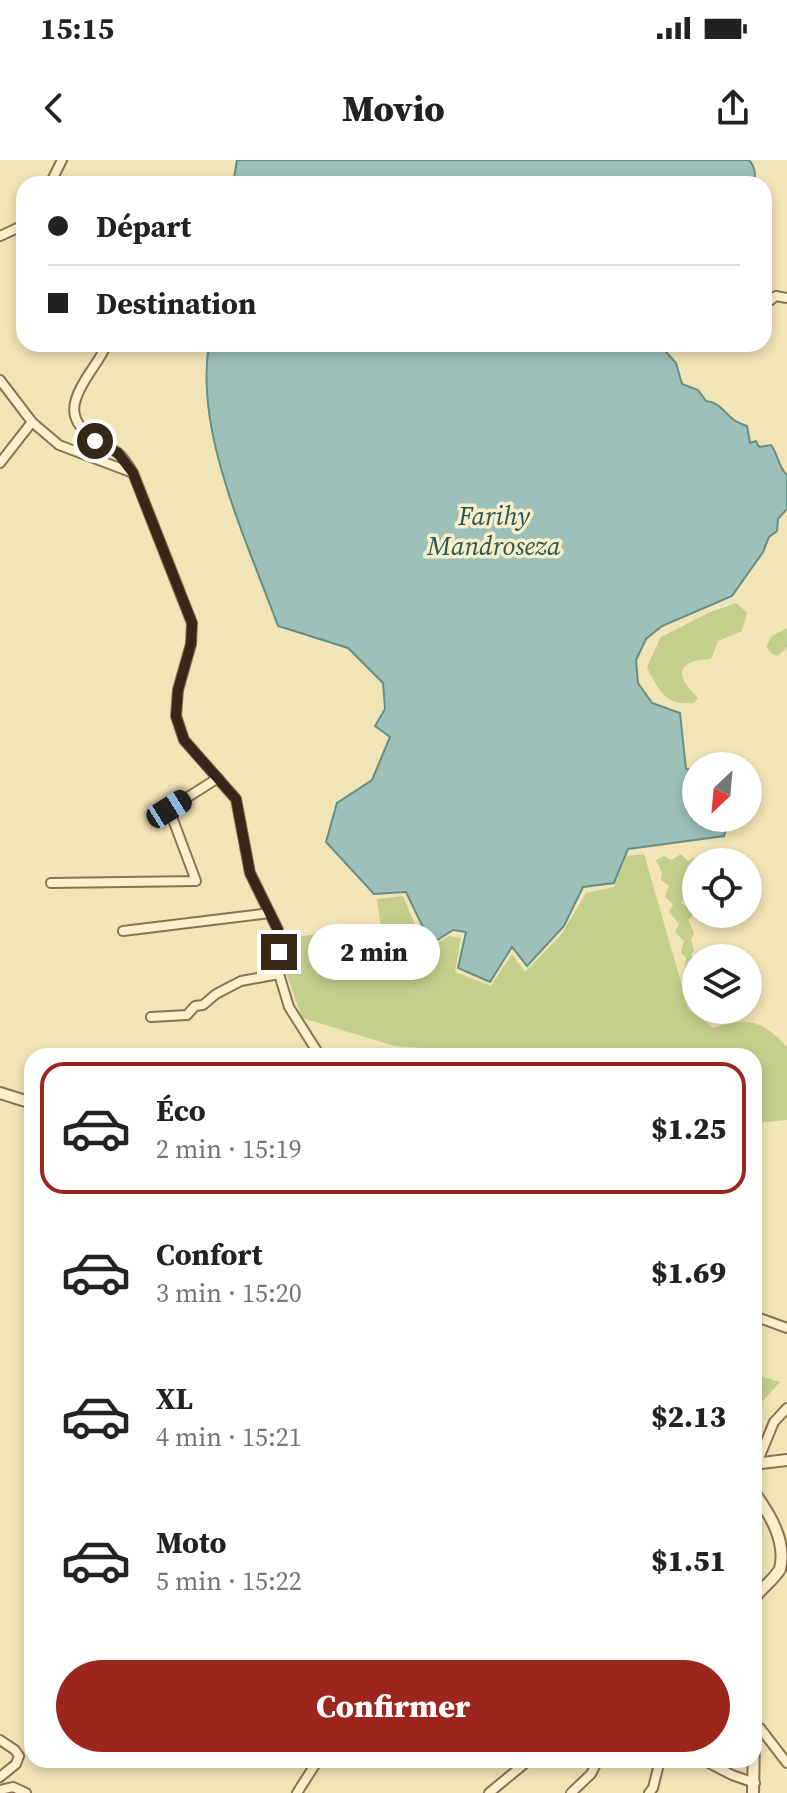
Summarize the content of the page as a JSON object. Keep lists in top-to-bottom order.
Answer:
{
  "water": ["Farihy Mandroseza"],
  "north": "bottom left",
  "page": {
    "status": "15:15",
    "header": "Movio",
    "banner": ["Départ", "Destination"],
    "bubble": "2 min",
    "list": [
      {
        "name": "Éco",
        "note": "2 min · 15:19",
        "value": "$1.25"
      },
      {
        "name": "Confort",
        "note": "3 min · 15:20",
        "value": "$1.69"
      },
      {
        "name": "XL",
        "note": "4 min · 15:21",
        "value": "$2.13"
      },
      {
        "name": "Moto",
        "note": "5 min · 15:22",
        "value": "$1.51"
      }
    ],
    "buttons": "Confirmer"
  }
}
